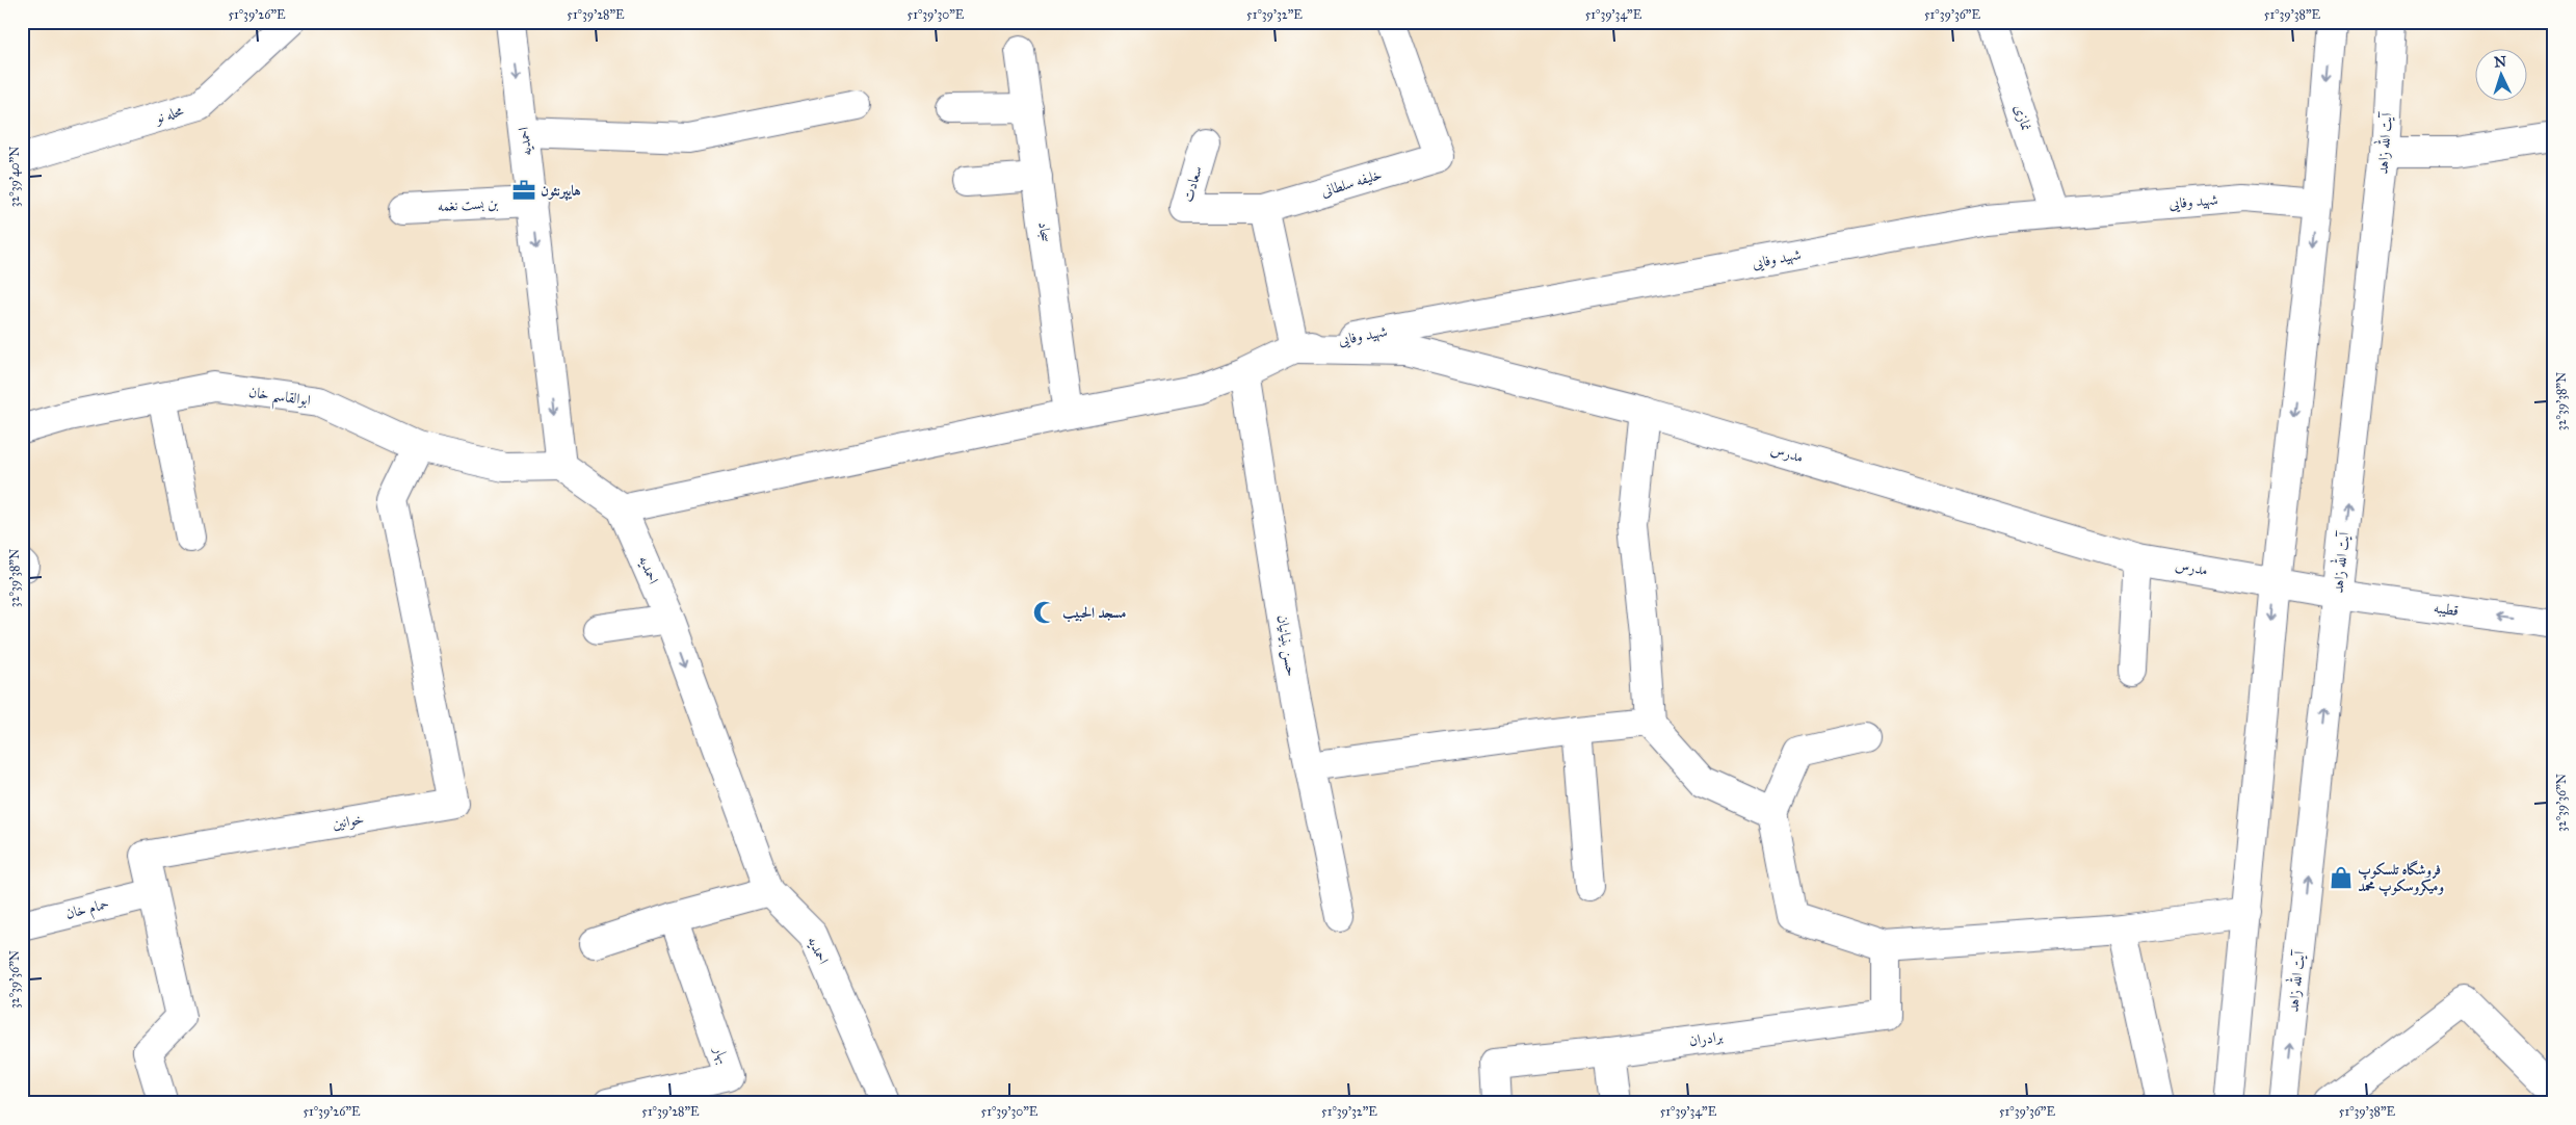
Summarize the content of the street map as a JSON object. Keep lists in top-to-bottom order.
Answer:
{
  "streets": {
    "street": [
      "محله نو",
      "نمازی",
      "احمدیه",
      "آیت الله زاهد",
      "خلیفه سلطانی",
      "سعادت",
      "شهید وفایی",
      "بن بست نغمه",
      "سجاد",
      "ابوالقاسم خان",
      "مدرس",
      "قطیبه",
      "حسن بنیانیان",
      "خوانین",
      "حمام خان",
      "برادران",
      "بهار"
    ]
  },
  "crossings": [
    ["نمازی", "شهید وفایی"],
    ["احمدیه", "بن بست نغمه"],
    ["احمدیه", "ابوالقاسم خان"],
    ["آیت الله زاهد", "مدرس"],
    ["آیت الله زاهد", "قطیبه"],
    ["خلیفه سلطانی", "سعادت"],
    ["شهید وفایی", "مدرس"],
    ["شهید وفایی", "حسن بنیانیان"],
    ["ابوالقاسم خان", "خوانین"],
    ["مدرس", "قطیبه"],
    ["خوانین", "حمام خان"]
  ],
  "one_way": ["احمدیه", "قطیبه"],
  "places": {
    "office": ["هایپرنئون"],
    "mosque": ["مسجد الحبیب"],
    "shop": ["فروشگاه تلسکوپ ومیکروسکوپ محمد"]
  },
  "north": "top",
  "coordinates": [
    "51°39'26\"E",
    "51°39'28\"E",
    "51°39'30\"E",
    "51°39'32\"E",
    "51°39'34\"E",
    "51°39'36\"E",
    "51°39'38\"E",
    "32°39'40\"N",
    "32°39'38\"N",
    "32°39'36\"N"
  ]
}
